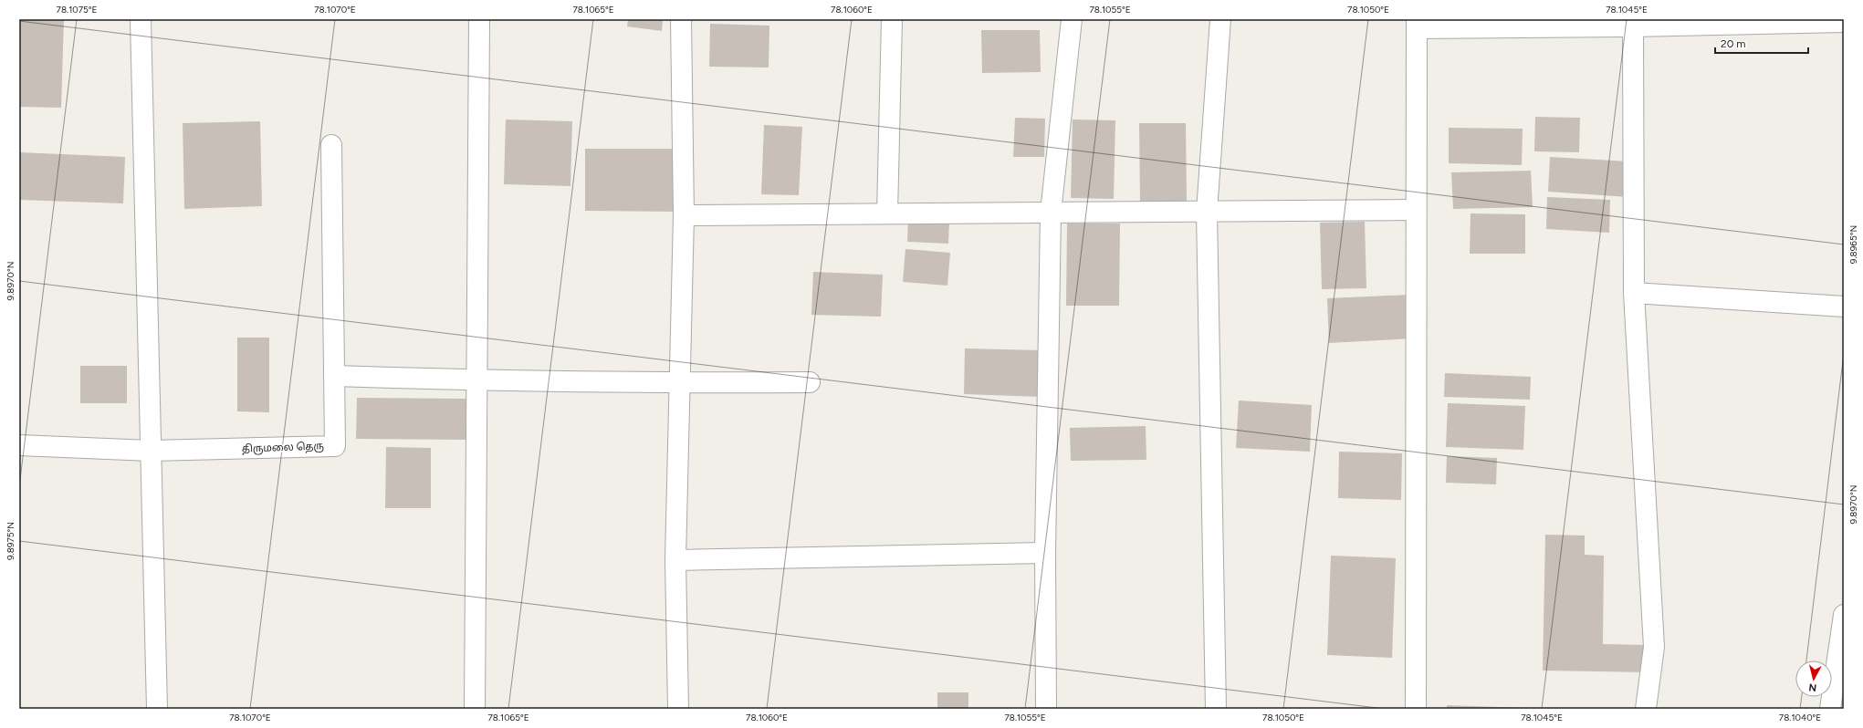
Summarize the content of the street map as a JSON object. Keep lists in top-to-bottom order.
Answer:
{
  "streets": {
    "street": ["திருமலை தெரு"]
  },
  "scale_bar": "20 m",
  "north": "bottom",
  "coordinates": [
    "78.1075°E",
    "78.1070°E",
    "78.1065°E",
    "78.1060°E",
    "78.1055°E",
    "78.1050°E",
    "78.1045°E",
    "9.8965°N",
    "9.8970°N",
    "9.8975°N",
    "78.1040°E"
  ]
}
